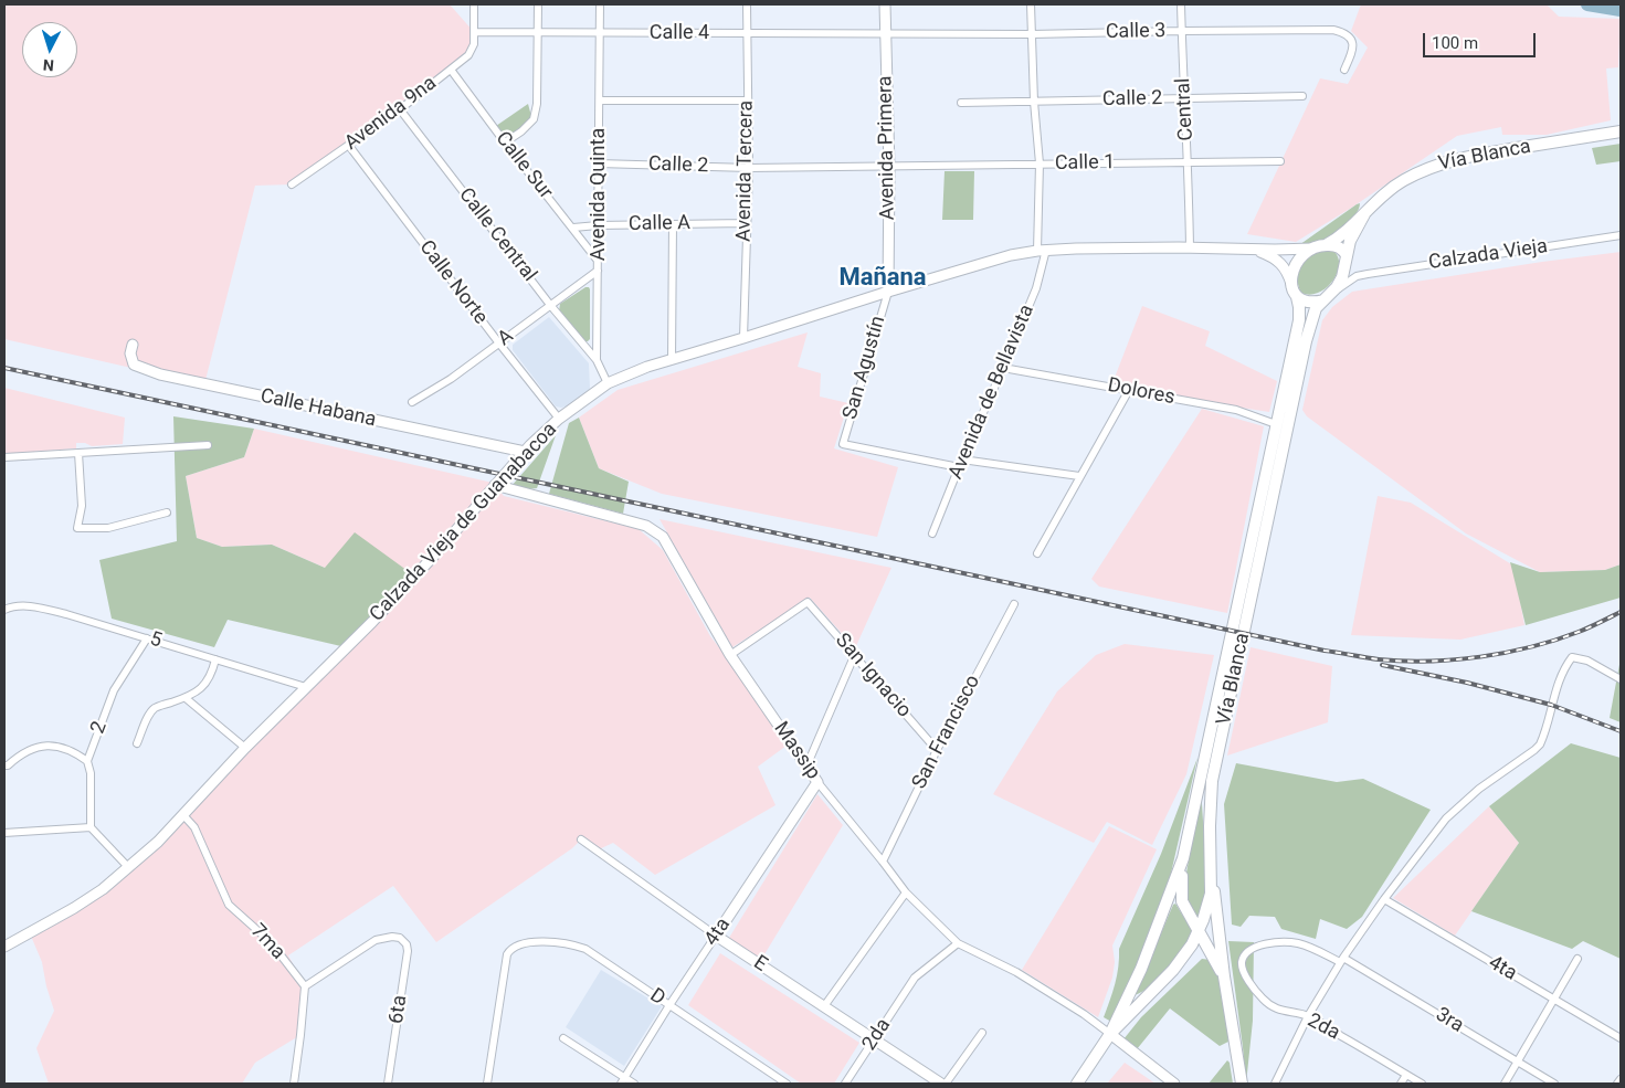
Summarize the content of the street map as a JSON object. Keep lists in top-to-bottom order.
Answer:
{
  "streets": {
    "main road": [
      "Avenida Primera",
      "Vía Blanca",
      "Calle Habana",
      "Calzada Vieja de Guanabacoa",
      "Massip",
      "4ta",
      "E"
    ],
    "street": [
      "Calle 3",
      "Calle 4",
      "Calle 2",
      "Central",
      "Avenida 9na",
      "Calle 1",
      "Calle Sur",
      "Avenida Tercera",
      "Avenida Quinta",
      "Calle A",
      "Calle Central",
      "Calzada Vieja",
      "Calle Norte",
      "A",
      "San Agustín",
      "Avenida de Bellavista",
      "Dolores",
      "5",
      "San Ignacio",
      "2",
      "San Francisco",
      "7ma",
      "D",
      "6ta",
      "3ra",
      "2da"
    ]
  },
  "crossings": [
    ["Calle 3", "Calle 4"],
    ["Calle 3", "Central"],
    ["Calle 3", "Avenida Primera"],
    ["Calle 3", "Avenida de Bellavista"],
    ["Calle 4", "Avenida 9na"],
    ["Calle 4", "Avenida Primera"],
    ["Calle 4", "Avenida Tercera"],
    ["Calle 4", "Avenida Quinta"],
    ["Calle 2", "Central"],
    ["Calle 2", "Avenida Primera"],
    ["Calle 2", "Calle 1"],
    ["Calle 2", "Avenida Tercera"],
    ["Calle 2", "Avenida Quinta"],
    ["Calle 2", "Avenida de Bellavista"],
    ["Central", "Calle 1"],
    ["Central", "Calzada Vieja de Guanabacoa"],
    ["Avenida 9na", "Calle Sur"],
    ["Avenida 9na", "Calle Central"],
    ["Avenida 9na", "Calle Norte"],
    ["Avenida Primera", "Calle 1"],
    ["Avenida Primera", "San Agustín"],
    ["Avenida Primera", "Calzada Vieja de Guanabacoa"],
    ["Vía Blanca", "Calzada Vieja"],
    ["Vía Blanca", "Dolores"],
    ["Vía Blanca", "Calzada Vieja de Guanabacoa"],
    ["Vía Blanca", "Massip"],
    ["Calle 1", "Avenida de Bellavista"],
    ["Calle Sur", "Avenida Quinta"],
    ["Calle Sur", "Calle A"],
    ["Avenida Tercera", "Calle A"],
    ["Avenida Tercera", "Calzada Vieja de Guanabacoa"],
    ["Avenida Quinta", "Calle A"],
    ["Avenida Quinta", "Calle Central"],
    ["Avenida Quinta", "A"],
    ["Avenida Quinta", "Calzada Vieja de Guanabacoa"],
    ["Calle Central", "A"],
    ["Calzada Vieja", "Calzada Vieja de Guanabacoa"],
    ["Calle Norte", "A"],
    ["Calle Norte", "Calzada Vieja de Guanabacoa"],
    ["San Agustín", "Avenida de Bellavista"],
    ["San Agustín", "Calzada Vieja de Guanabacoa"],
    ["Avenida de Bellavista", "Dolores"],
    ["Avenida de Bellavista", "Calzada Vieja de Guanabacoa"],
    ["Calle Habana", "Calzada Vieja de Guanabacoa"],
    ["Calzada Vieja de Guanabacoa", "5"],
    ["Calzada Vieja de Guanabacoa", "Massip"],
    ["Calzada Vieja de Guanabacoa", "7ma"],
    ["5", "2"],
    ["San Ignacio", "San Francisco"],
    ["San Ignacio", "Massip"],
    ["San Francisco", "Massip"],
    ["Massip", "4ta"],
    ["Massip", "2da"],
    ["4ta", "E"],
    ["4ta", "D"],
    ["7ma", "6ta"],
    ["E", "2da"],
    ["3ra", "2da"]
  ],
  "districts": ["Mañana"],
  "scale_bar": "100 m",
  "north": "bottom"
}
